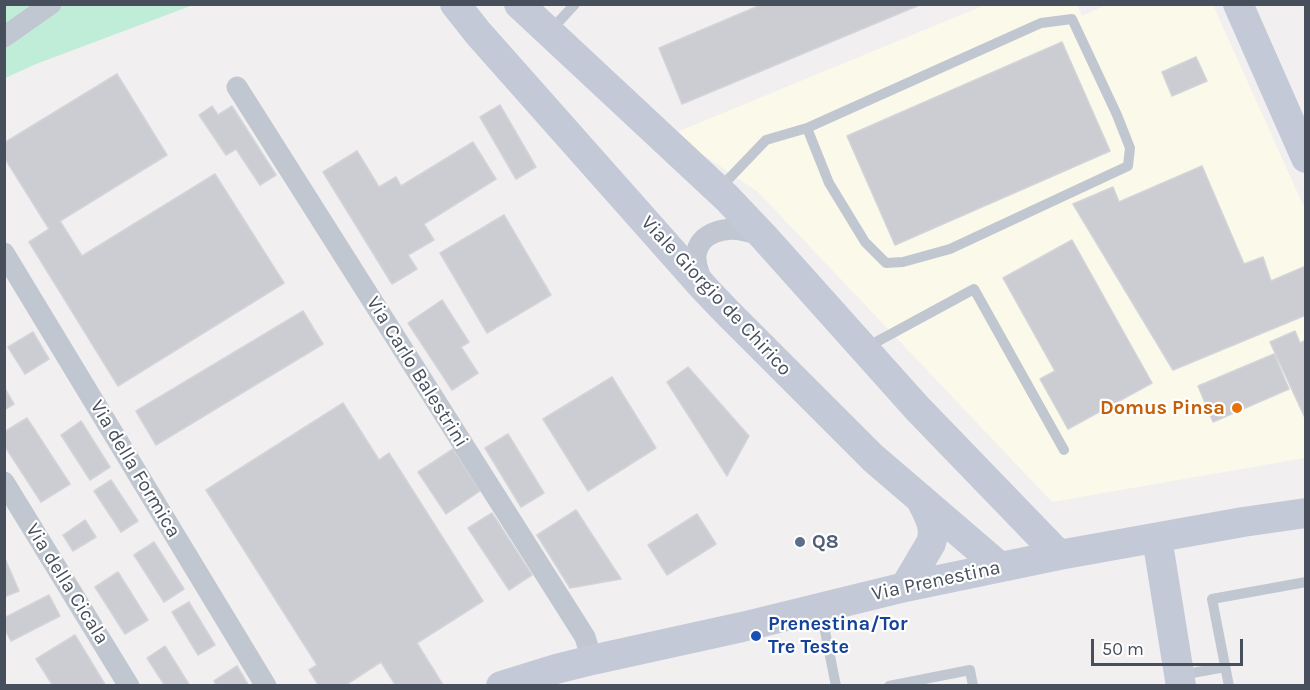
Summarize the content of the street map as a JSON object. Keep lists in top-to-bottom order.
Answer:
{
  "streets": {
    "street": [
      "Viale Giorgio de Chirico",
      "Via Carlo Balestrini",
      "Via della Formica",
      "Via Prenestina",
      "Via della Cicala"
    ]
  },
  "crossings": [
    ["Viale Giorgio de Chirico", "Via Prenestina"],
    ["Via Carlo Balestrini", "Via Prenestina"]
  ],
  "places": ["Domus Pinsa", "Q8", "Prenestina/Tor Tre Teste"],
  "scale_bar": "50 m"
}
